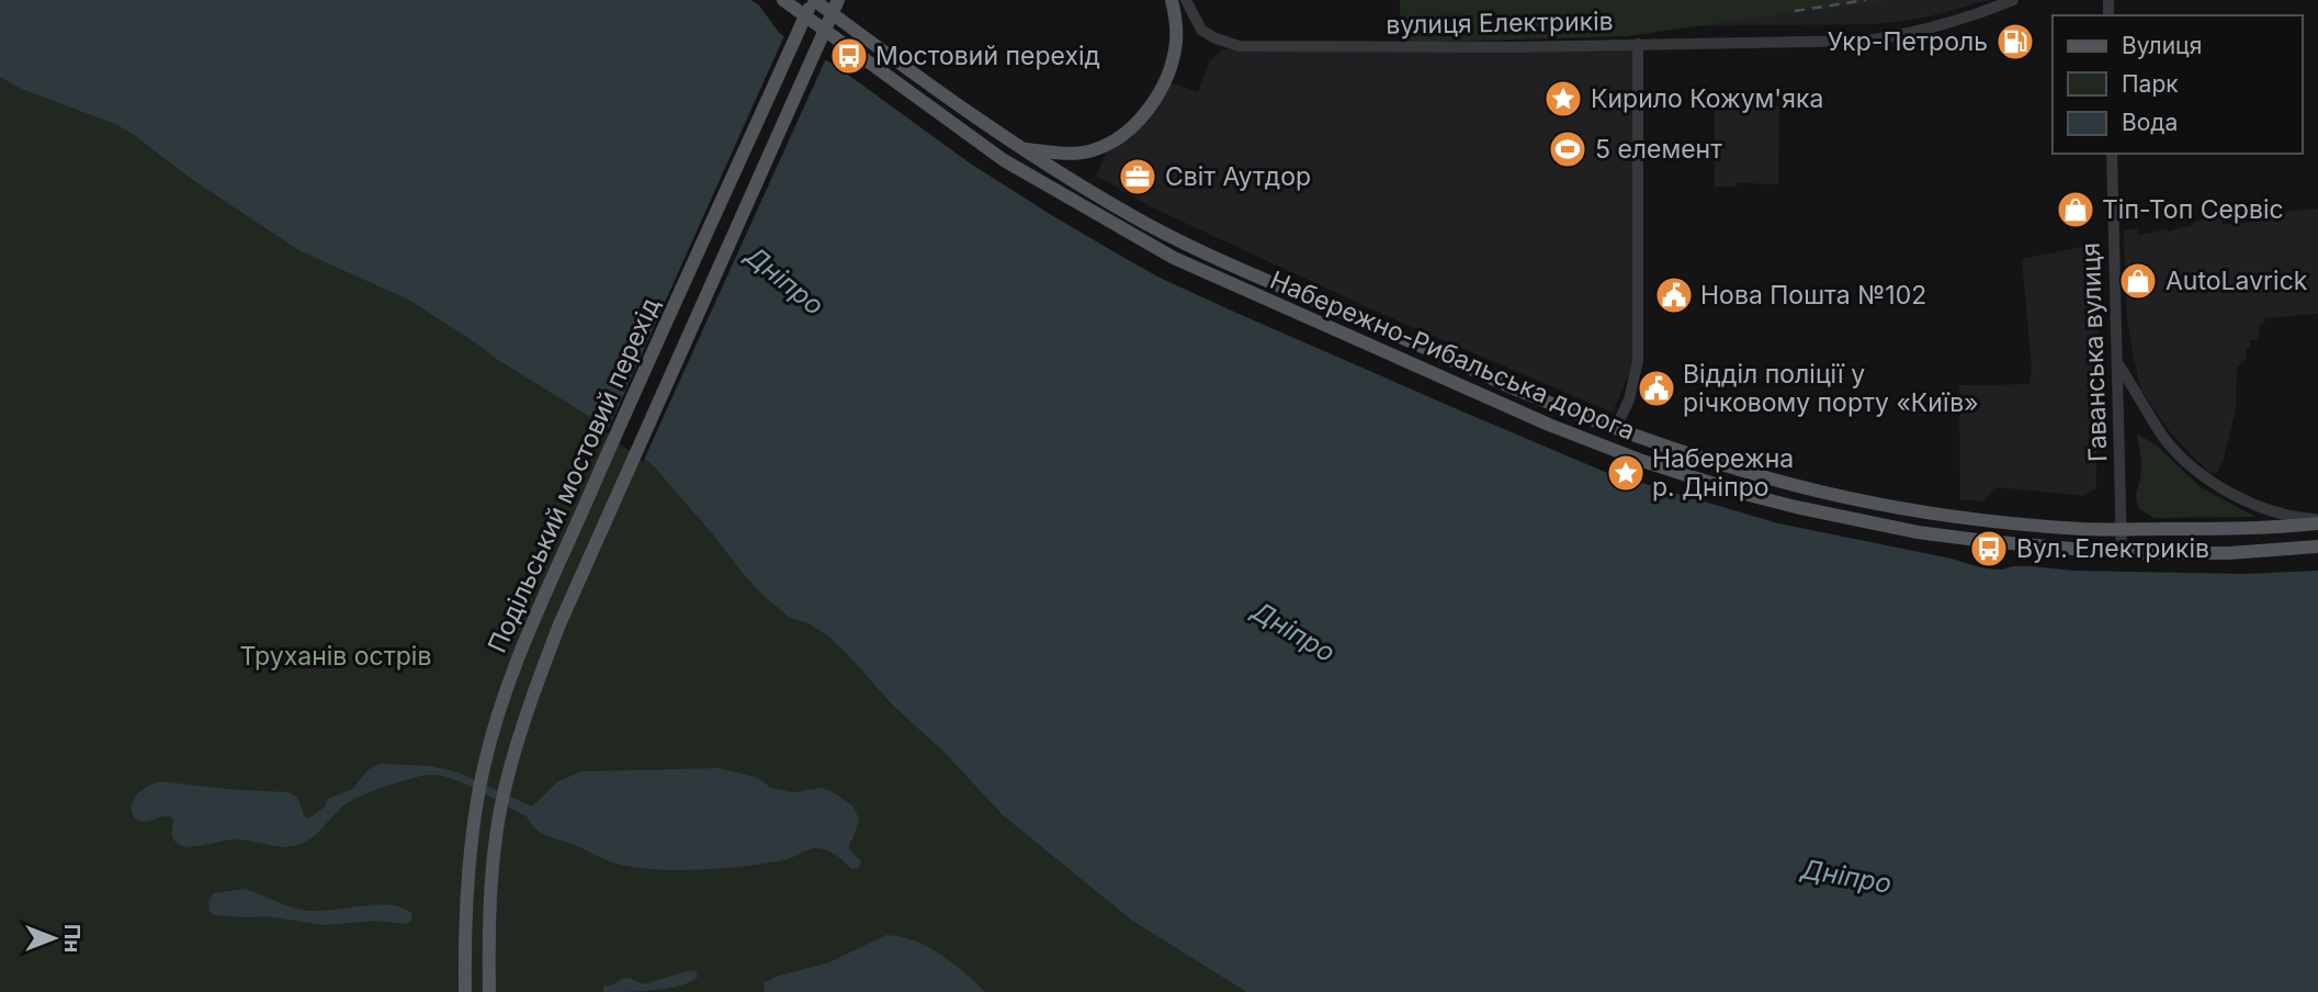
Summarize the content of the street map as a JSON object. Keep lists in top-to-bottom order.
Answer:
{
  "streets": {
    "main road": ["Набережно-Рибальська дорога", "Подільський мостовий перехід"],
    "street": ["вулиця Електриків", "Гаванська вулиця"]
  },
  "crossings": [
    ["Гаванська вулиця", "Набережно-Рибальська дорога"],
    ["Набережно-Рибальська дорога", "Подільський мостовий перехід"]
  ],
  "water": ["Дніпро"],
  "parks": ["Труханів острів"],
  "places": {
    "fuel station": ["Укр-Петроль"],
    "bus stop": ["Мостовий перехід", "Вул. Електриків"],
    "place": ["Кирило Кожум'яка", "Набережна р. Дніпро"],
    "sports": ["5 елемент"],
    "office": ["Світ Аутдор"],
    "shop": ["Тіп-Топ Сервіс", "AutoLavrick"],
    "public building": ["Нова Пошта №102", "Відділ поліції у річковому порту «Київ»"]
  },
  "legend": ["Вулиця", "Парк", "Вода"],
  "north": "right"
}
